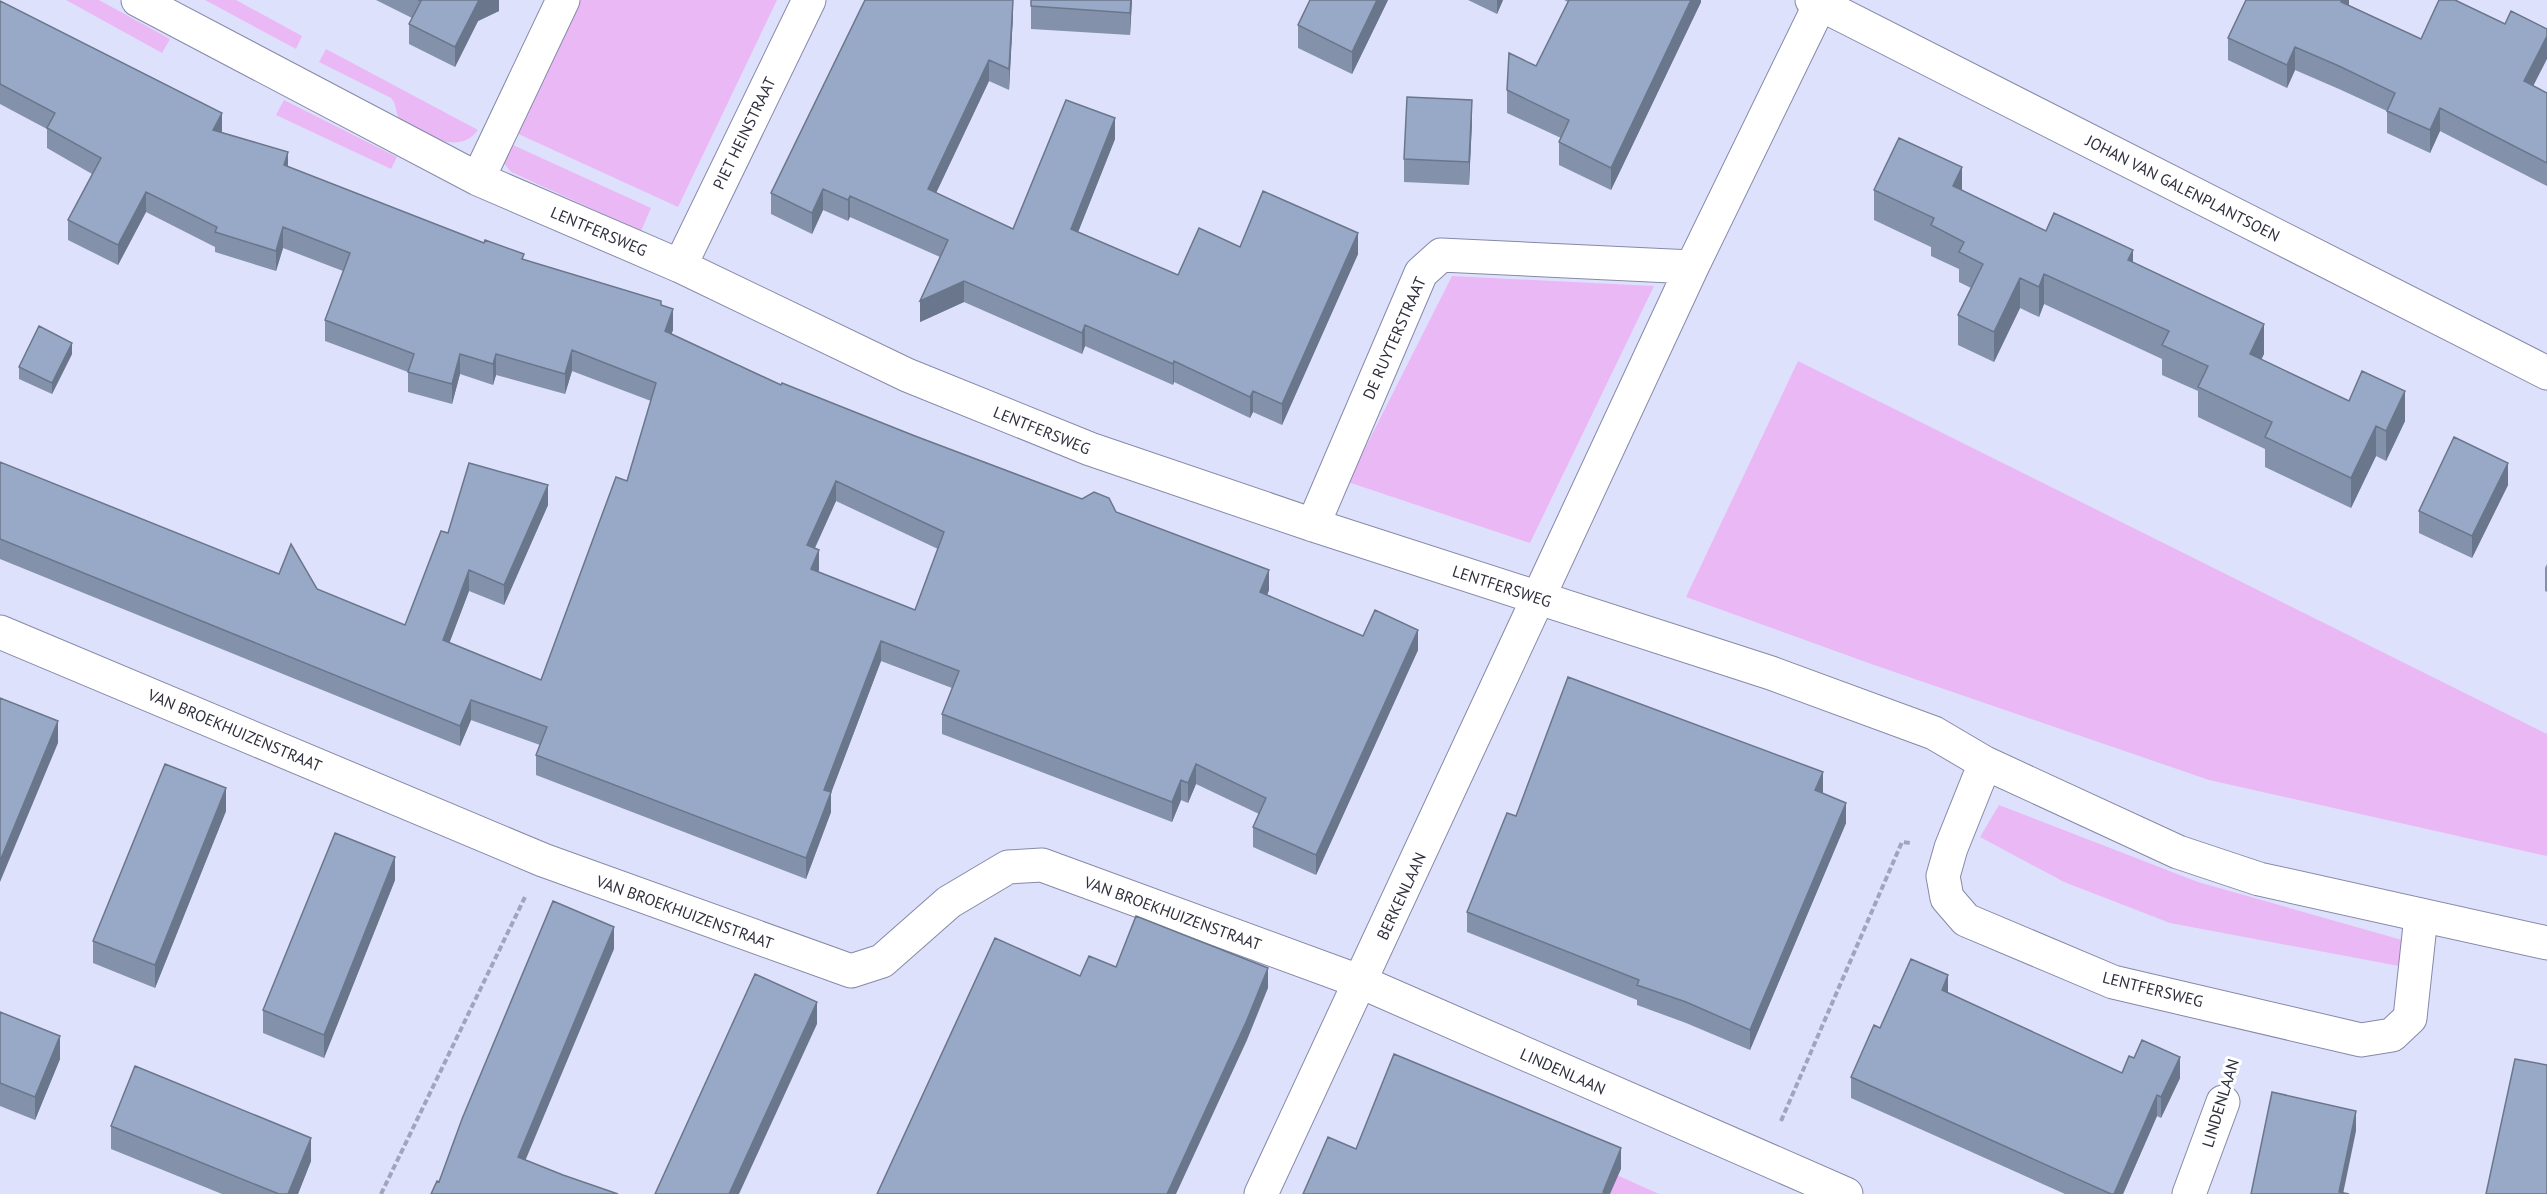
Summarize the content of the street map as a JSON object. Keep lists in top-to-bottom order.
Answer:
{
  "streets": {
    "street": [
      "PIET HEINSTRAAT",
      "JOHAN VAN GALENPLANTSOEN",
      "LENTFERSWEG",
      "DE RUYTERSTRAAT",
      "VAN BROEKHUIZENSTRAAT",
      "BERKENLAAN",
      "LINDENLAAN"
    ]
  },
  "crossings": [
    ["PIET HEINSTRAAT", "LENTFERSWEG"],
    ["LENTFERSWEG", "DE RUYTERSTRAAT"],
    ["LENTFERSWEG", "BERKENLAAN"],
    ["VAN BROEKHUIZENSTRAAT", "BERKENLAAN"],
    ["VAN BROEKHUIZENSTRAAT", "LINDENLAAN"],
    ["BERKENLAAN", "LINDENLAAN"]
  ]
}
